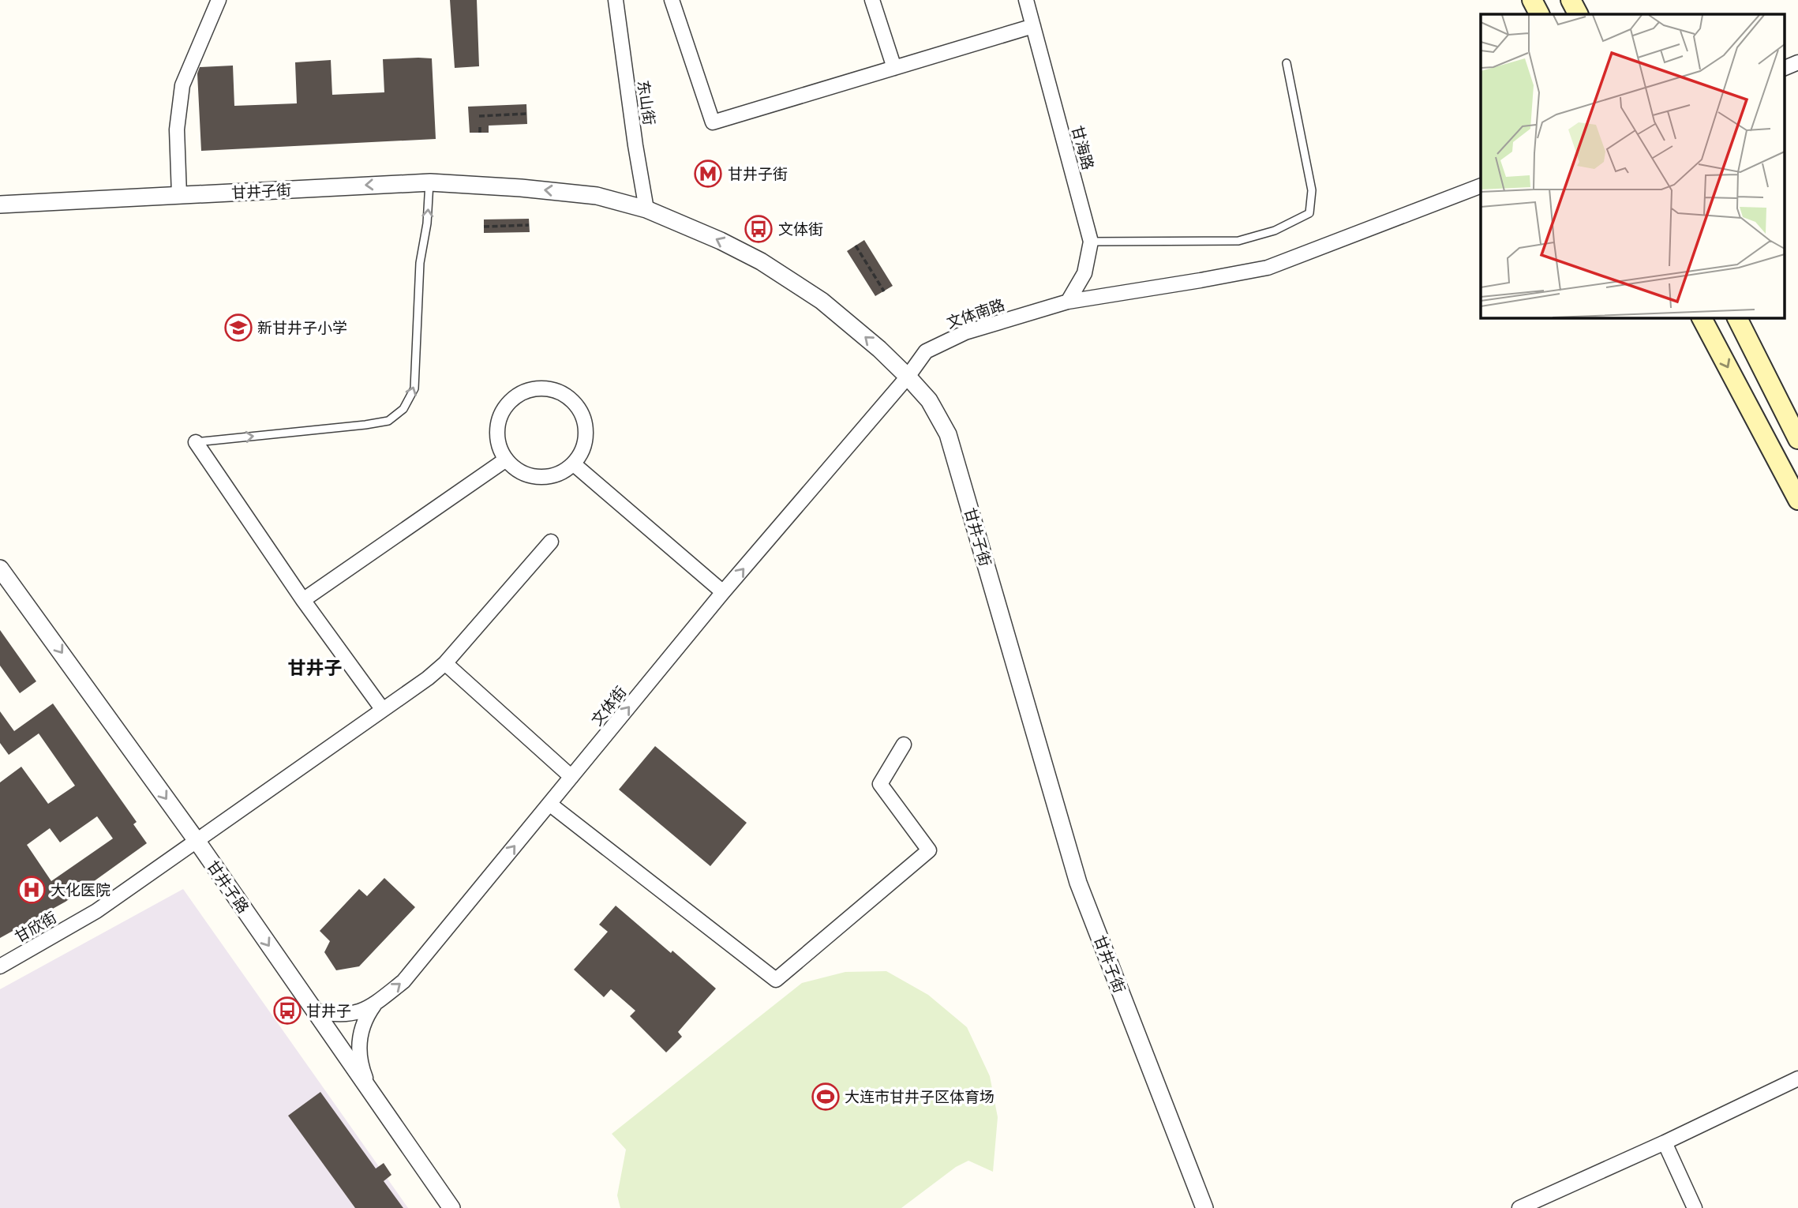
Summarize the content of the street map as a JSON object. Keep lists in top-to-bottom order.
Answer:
{
  "streets": {
    "street": [
      "东山街",
      "甘海路",
      "甘井子街",
      "文体南路",
      "文体街",
      "甘井子路",
      "甘欣街"
    ]
  },
  "crossings": [
    ["东山街", "甘井子街"],
    ["甘海路", "文体南路"],
    ["甘井子街", "文体南路"],
    ["甘井子街", "文体街"],
    ["文体南路", "文体街"],
    ["文体街", "甘井子路"],
    ["甘井子路", "甘欣街"]
  ],
  "one_way": ["甘井子街", "文体街", "甘井子路"],
  "districts": ["甘井子"],
  "places": {
    "metro station": ["甘井子街"],
    "bus stop": ["文体街", "甘井子"],
    "school or university": ["新甘井子小学"],
    "hospital": ["大化医院"],
    "sports": ["大连市甘井子区体育场"]
  }
}
